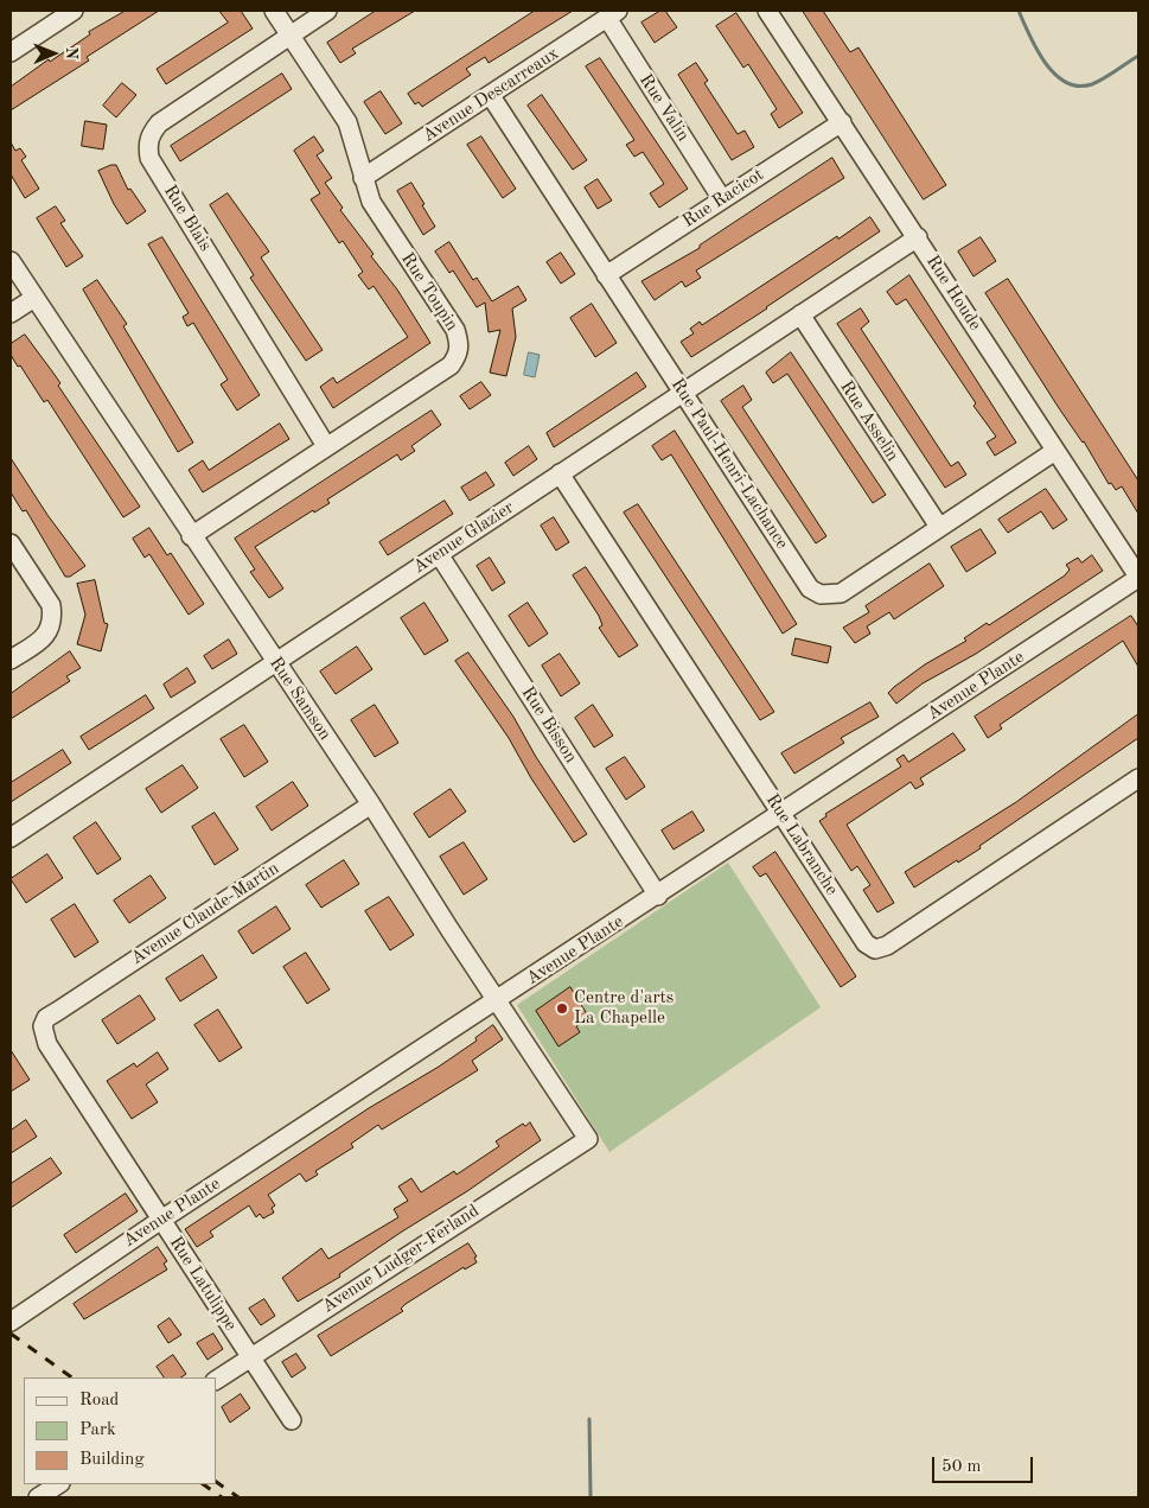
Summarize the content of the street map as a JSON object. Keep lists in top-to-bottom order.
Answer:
{
  "streets": {
    "street": [
      "Avenue Descarreaux",
      "Rue Valin",
      "Rue Racicot",
      "Rue Blais",
      "Rue Toupin",
      "Rue Houde",
      "Rue Asselin",
      "Rue Paul-Henri-Lachance",
      "Avenue Glazier",
      "Avenue Plante",
      "Rue Samson",
      "Rue Bisson",
      "Rue Labranche",
      "Avenue Claude-Martin",
      "Avenue Ludger-Ferland",
      "Rue Latulippe"
    ]
  },
  "crossings": [
    ["Avenue Descarreaux", "Rue Valin"],
    ["Avenue Descarreaux", "Rue Toupin"],
    ["Avenue Descarreaux", "Rue Paul-Henri-Lachance"],
    ["Rue Valin", "Rue Racicot"],
    ["Rue Racicot", "Rue Houde"],
    ["Rue Racicot", "Rue Paul-Henri-Lachance"],
    ["Rue Blais", "Rue Toupin"],
    ["Rue Toupin", "Rue Samson"],
    ["Rue Houde", "Rue Paul-Henri-Lachance"],
    ["Rue Houde", "Avenue Glazier"],
    ["Rue Houde", "Avenue Plante"],
    ["Rue Asselin", "Rue Paul-Henri-Lachance"],
    ["Rue Asselin", "Avenue Glazier"],
    ["Rue Paul-Henri-Lachance", "Avenue Glazier"],
    ["Avenue Glazier", "Rue Samson"],
    ["Avenue Glazier", "Rue Bisson"],
    ["Avenue Glazier", "Rue Labranche"],
    ["Avenue Plante", "Rue Samson"],
    ["Avenue Plante", "Rue Bisson"],
    ["Avenue Plante", "Rue Labranche"],
    ["Avenue Plante", "Rue Latulippe"],
    ["Rue Samson", "Avenue Claude-Martin"],
    ["Rue Samson", "Avenue Ludger-Ferland"],
    ["Avenue Claude-Martin", "Rue Latulippe"],
    ["Avenue Ludger-Ferland", "Rue Latulippe"]
  ],
  "places": ["Centre d'arts La Chapelle"],
  "legend": ["Road", "Park", "Building"],
  "scale_bar": "50 m",
  "north": "right"
}
